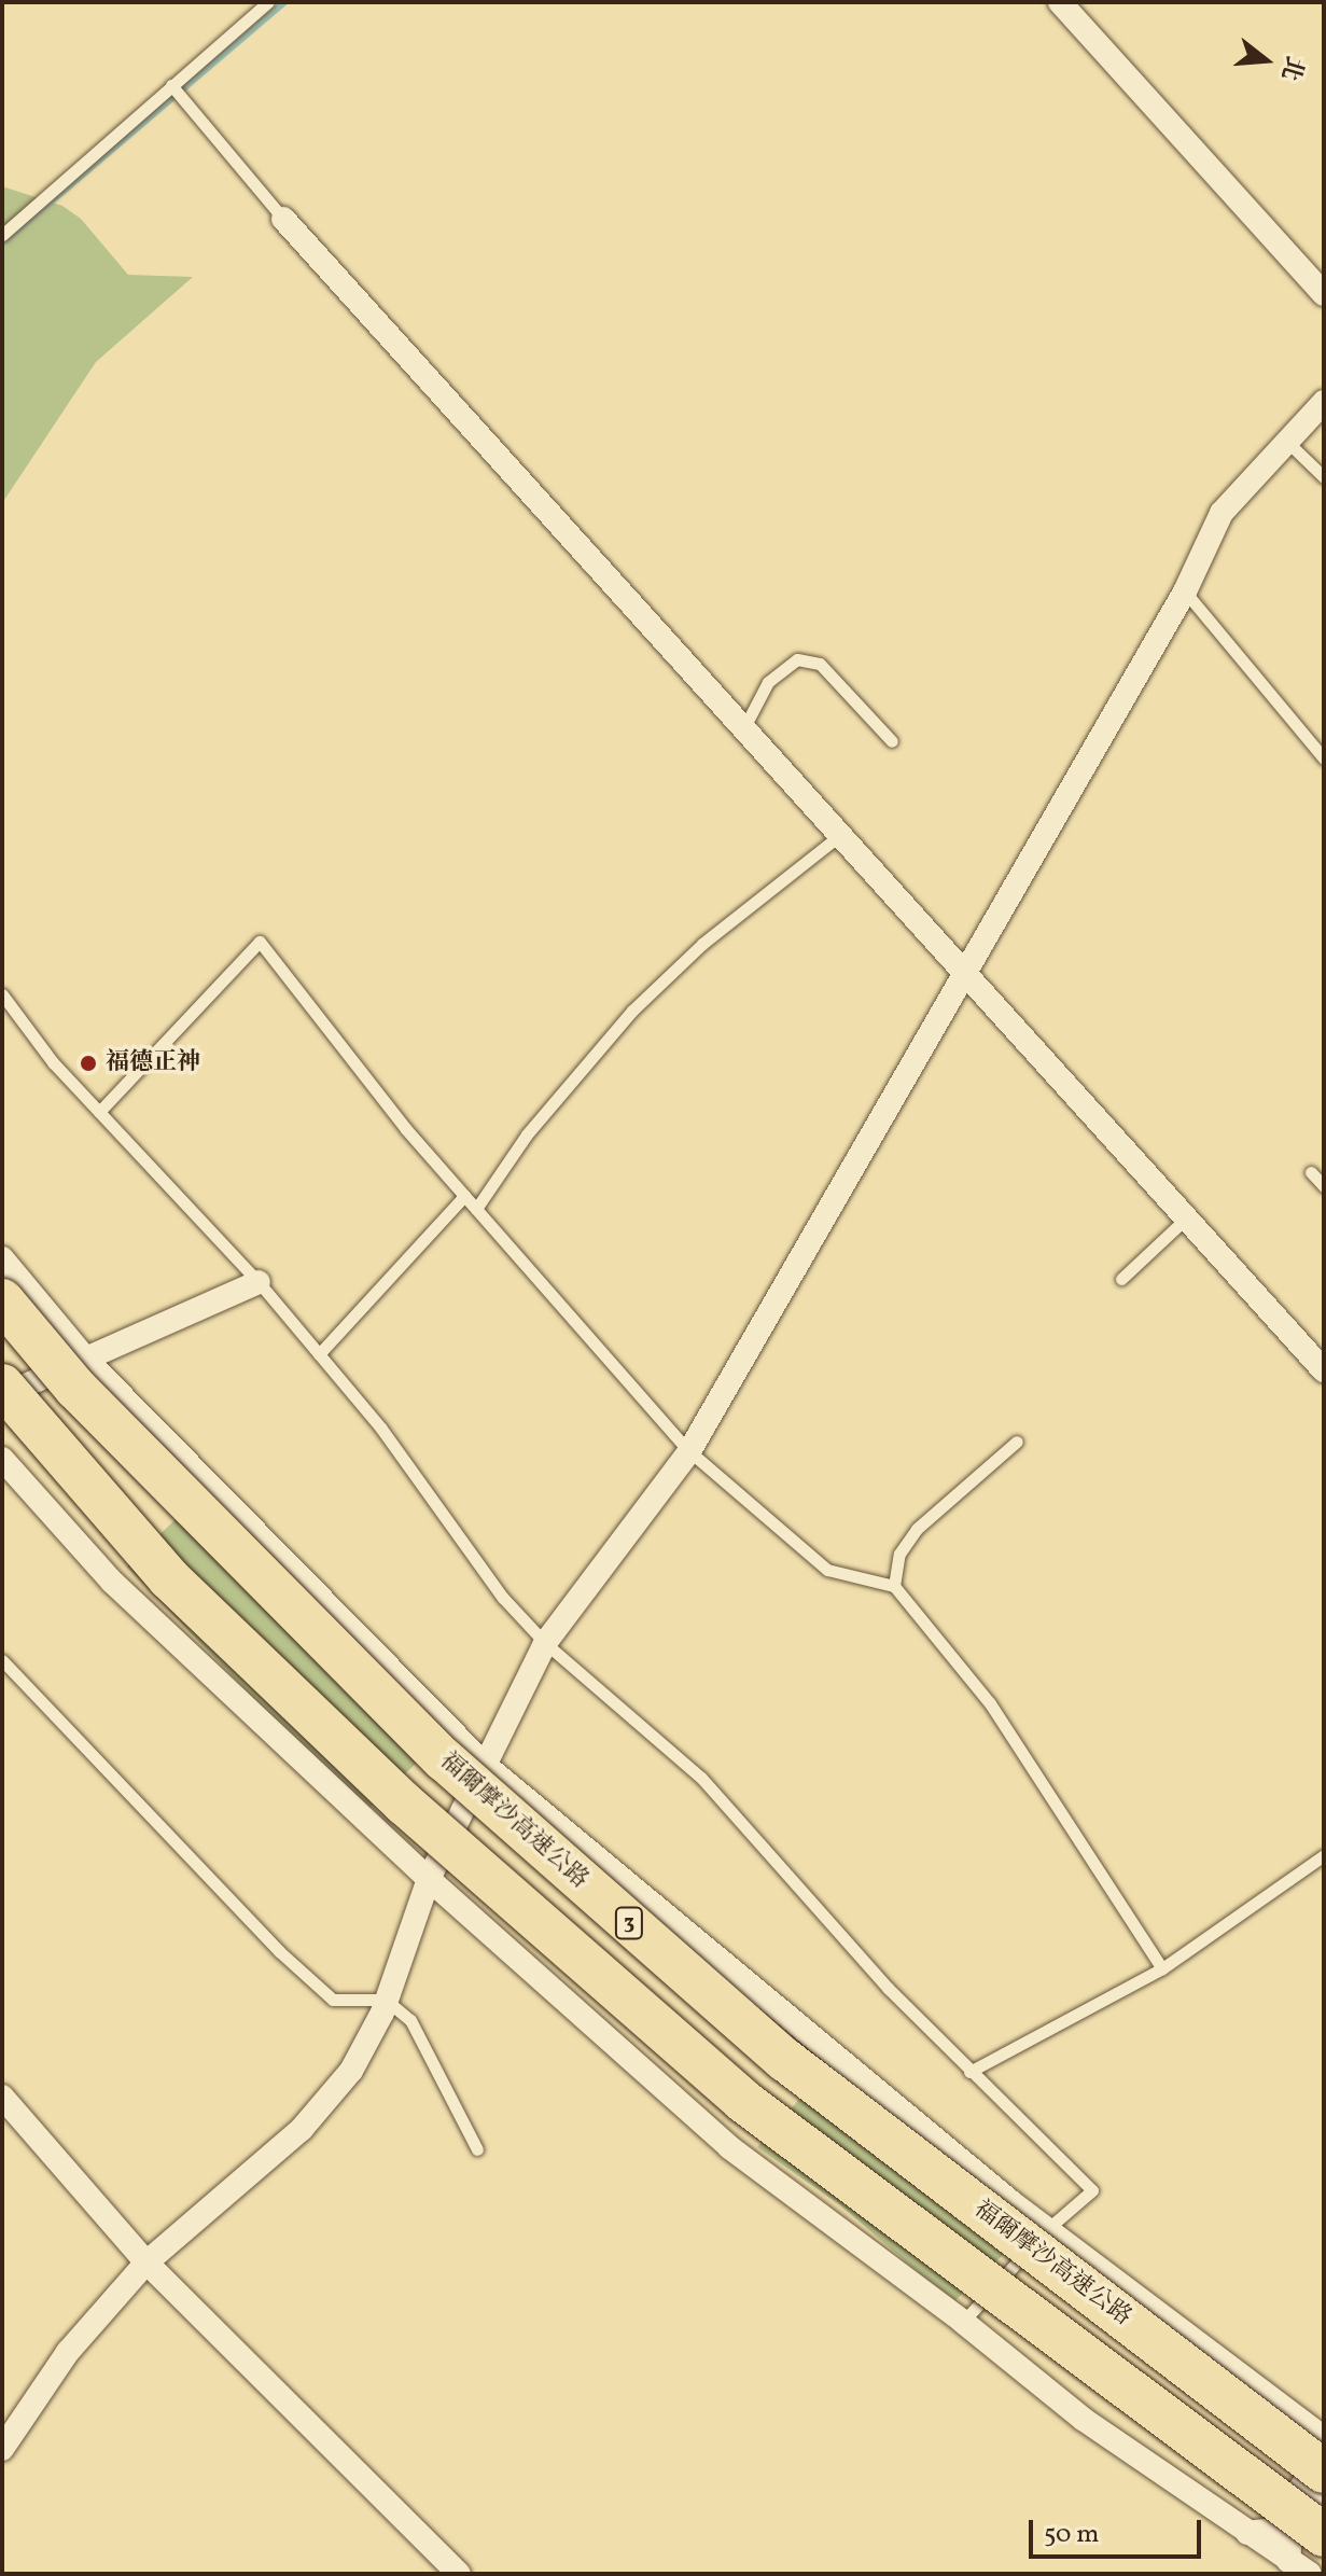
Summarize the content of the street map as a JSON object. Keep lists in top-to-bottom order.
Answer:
{
  "streets": {
    "highway": ["福爾摩沙高速公路", "3"]
  },
  "places": ["福德正神"],
  "scale_bar": "50 m",
  "north": "right"
}
